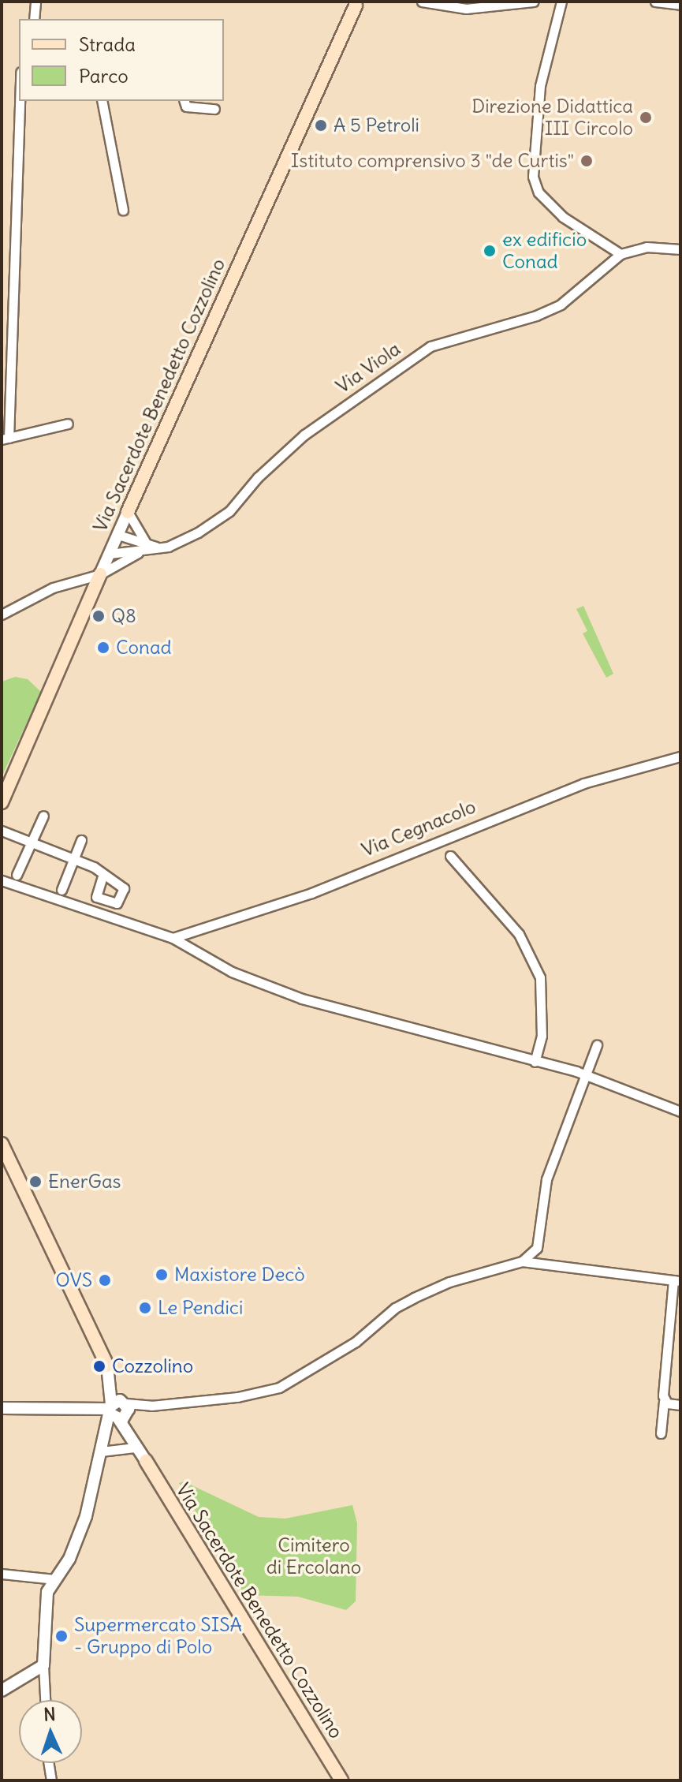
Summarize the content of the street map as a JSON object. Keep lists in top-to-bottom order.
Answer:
{
  "streets": {
    "main road": ["Via Sacerdote Benedetto Cozzolino"],
    "street": ["Via Viola", "Via Cegnacolo"]
  },
  "crossings": [
    ["Via Viola", "Via Sacerdote Benedetto Cozzolino"]
  ],
  "parks": ["Cimitero di Ercolano"],
  "places": [
    "Direzione Didattica III Circolo",
    "A 5 Petroli",
    "Istituto comprensivo 3 \"de Curtis\"",
    "ex edificio Conad",
    "Q8",
    "Conad",
    "EnerGas",
    "Maxistore Decò",
    "OVS",
    "Le Pendici",
    "Cozzolino",
    "Supermercato SISA - Gruppo di Polo"
  ],
  "legend": ["Strada", "Parco"],
  "north": "top"
}
